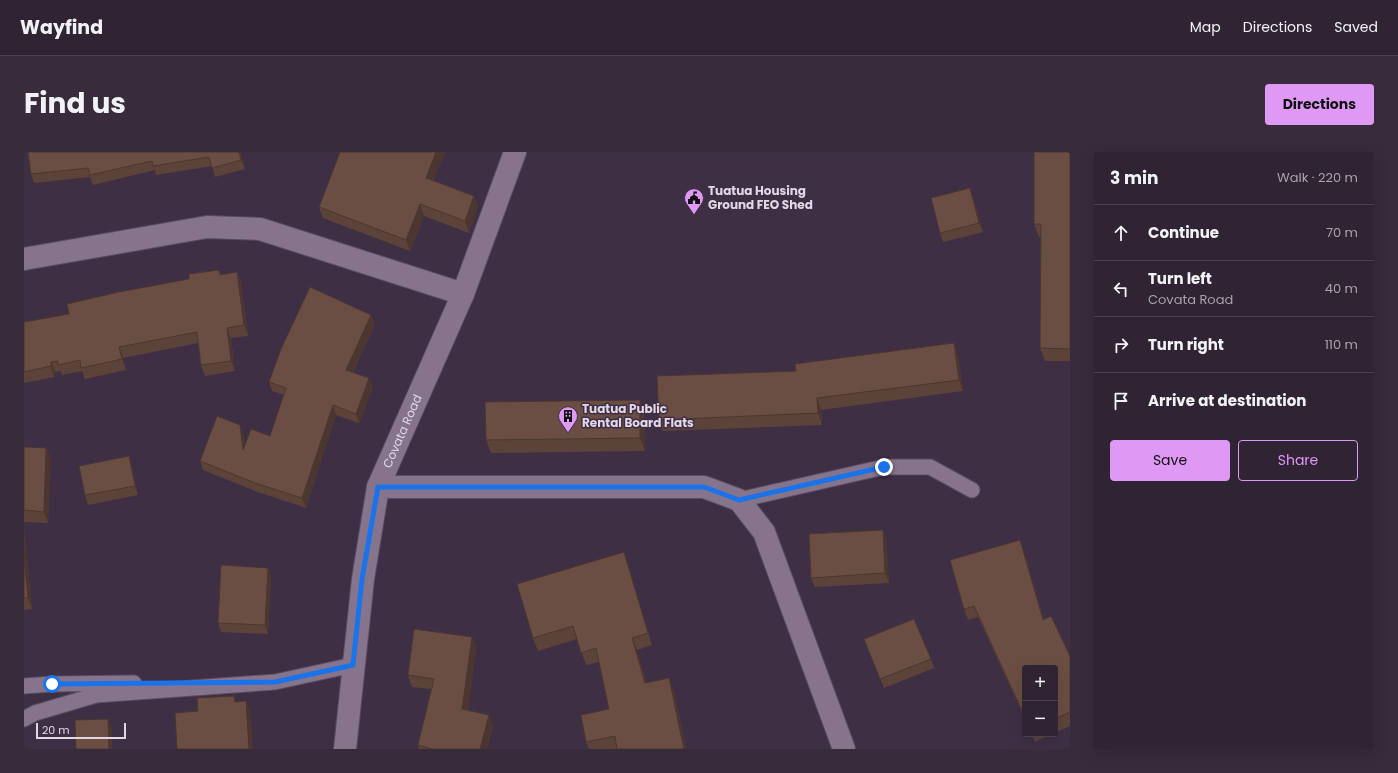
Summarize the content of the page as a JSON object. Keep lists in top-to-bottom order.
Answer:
{
  "streets": {
    "street": ["Covata Road"]
  },
  "places": {
    "public building": ["Tuatua Housing Ground FEO Shed"],
    "building": ["Tuatua Public Rental Board Flats"]
  },
  "scale_bar": "20 m",
  "page": {
    "header": "Wayfind",
    "nav": ["Map", "Directions", "Saved"],
    "title": "Find us",
    "buttons": [
      "Directions",
      ["Save", "Share"]
    ],
    "heading": ["3 min", "Walk · 220 m"],
    "list": [
      ["Continue", "70 m"],
      ["Turn left", "Covata Road", "40 m"],
      ["Turn right", "110 m"],
      "Arrive at destination"
    ],
    "map_buttons": ["+", "−"],
    "scale": "20 m"
  }
}
